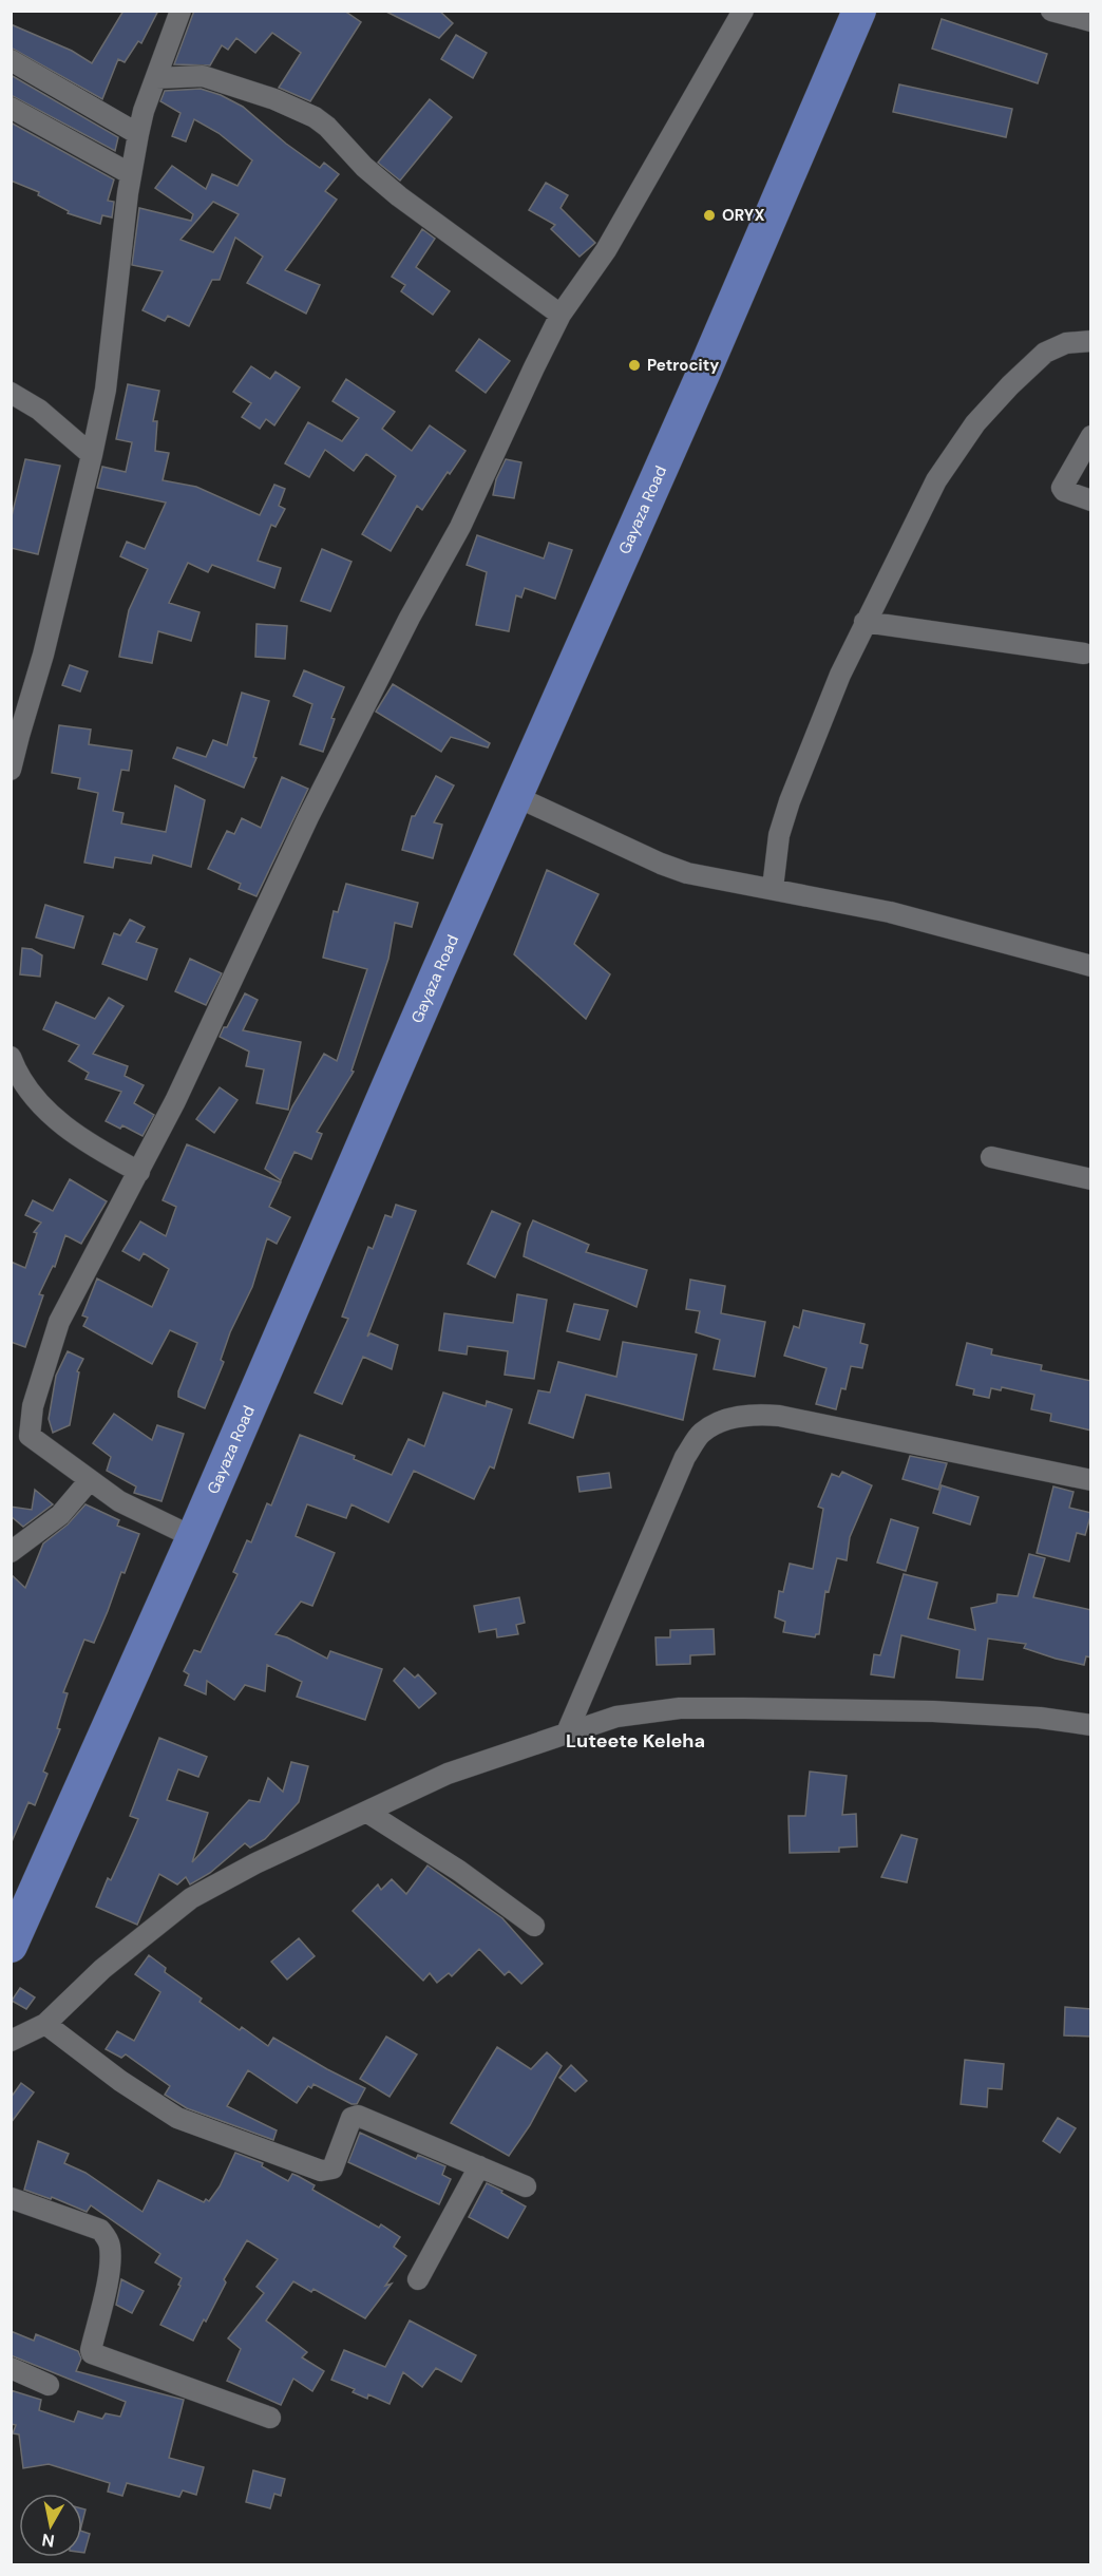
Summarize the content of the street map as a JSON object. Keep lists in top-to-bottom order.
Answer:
{
  "streets": {
    "main road": ["Gayaza Road"]
  },
  "districts": ["Luteete Keleha"],
  "places": ["ORYX", "Petrocity"],
  "north": "bottom"
}
